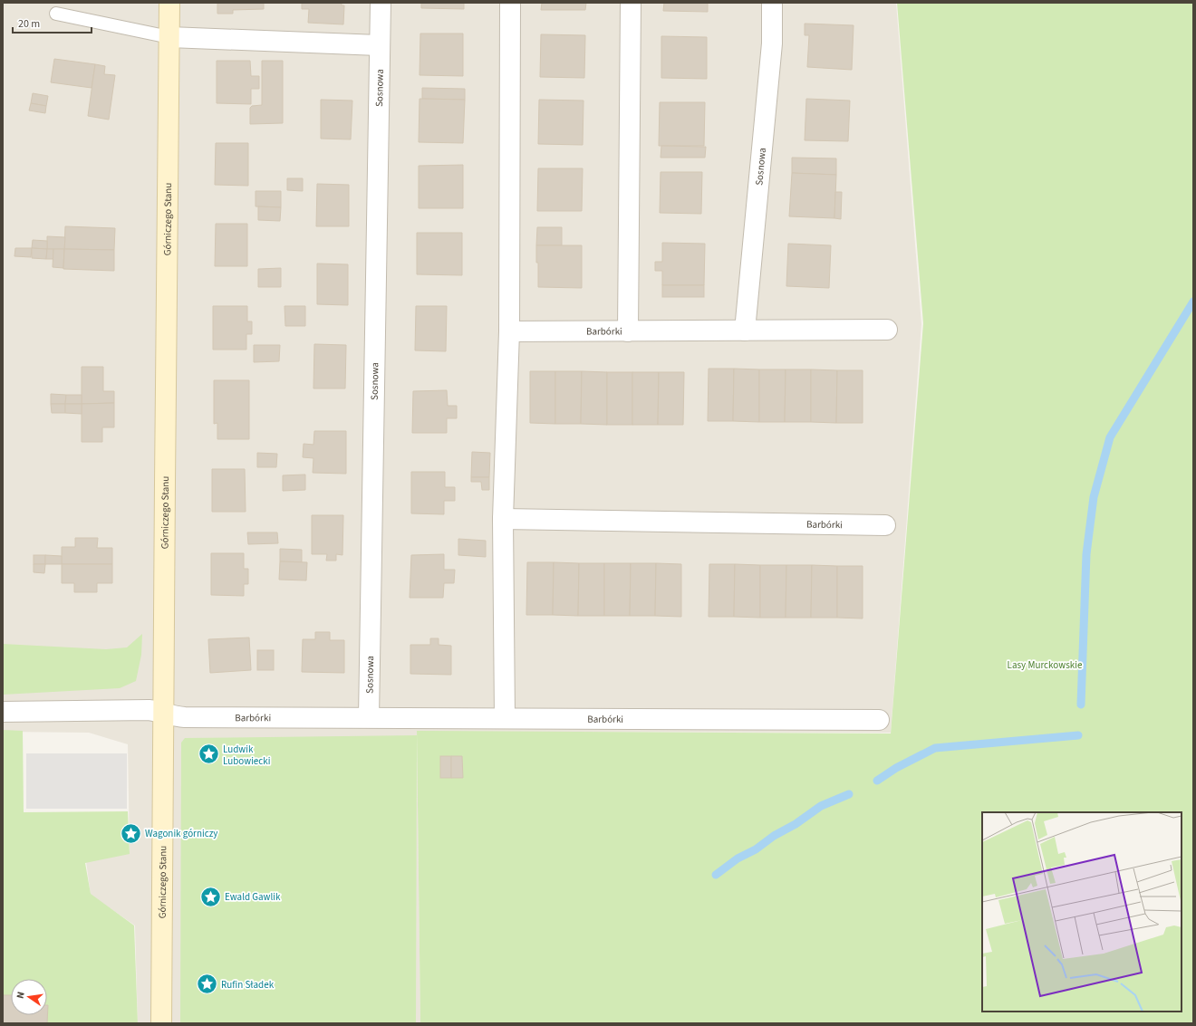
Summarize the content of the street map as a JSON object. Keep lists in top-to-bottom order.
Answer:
{
  "streets": {
    "street": ["Sosnowa", "Górniczego Stanu", "Barbórki"]
  },
  "crossings": [
    ["Sosnowa", "Barbórki"],
    ["Górniczego Stanu", "Barbórki"]
  ],
  "parks": ["Lasy Murckowskie"],
  "places": {
    "place": [
      "Ludwik Lubowiecki",
      "Wagonik górniczy",
      "Ewald Gawlik",
      "Rufin Sładek"
    ]
  },
  "scale_bar": "20 m",
  "north": "left"
}
